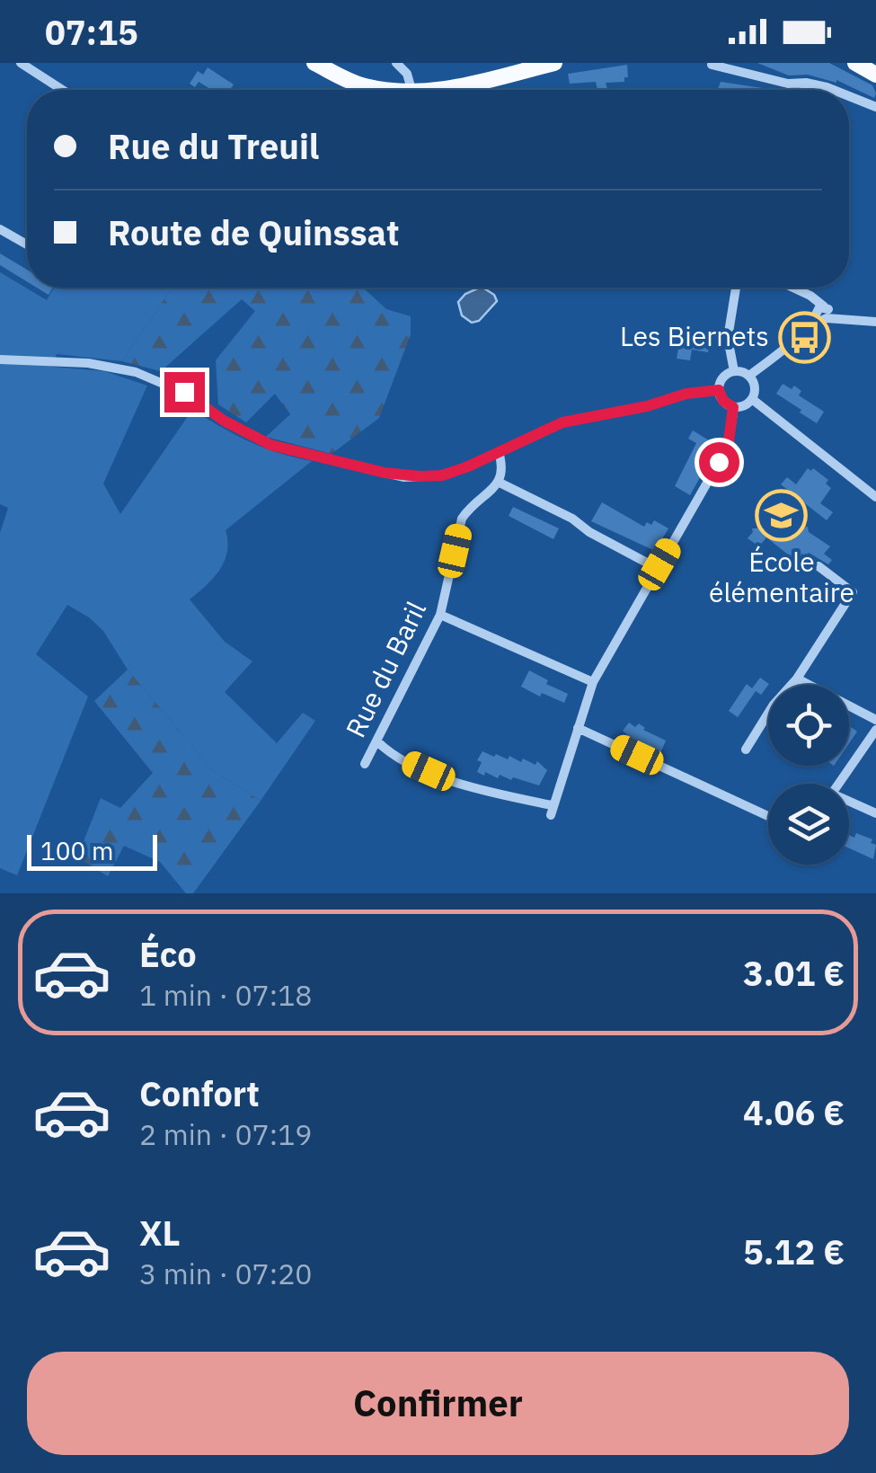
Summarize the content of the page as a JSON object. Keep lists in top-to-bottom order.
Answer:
{
  "streets": {
    "street": ["Rue du Baril"]
  },
  "places": {
    "bus stop": ["Les Biernets"],
    "school or university": ["École élémentaire"]
  },
  "scale_bar": "100 m",
  "page": {
    "status": "07:15",
    "banner": ["Rue du Treuil", "Route de Quinssat"],
    "scale": "100 m",
    "list": [
      {
        "name": "Éco",
        "note": "1 min · 07:18",
        "value": "3.01 €"
      },
      {
        "name": "Confort",
        "note": "2 min · 07:19",
        "value": "4.06 €"
      },
      {
        "name": "XL",
        "note": "3 min · 07:20",
        "value": "5.12 €"
      }
    ],
    "buttons": "Confirmer"
  }
}
